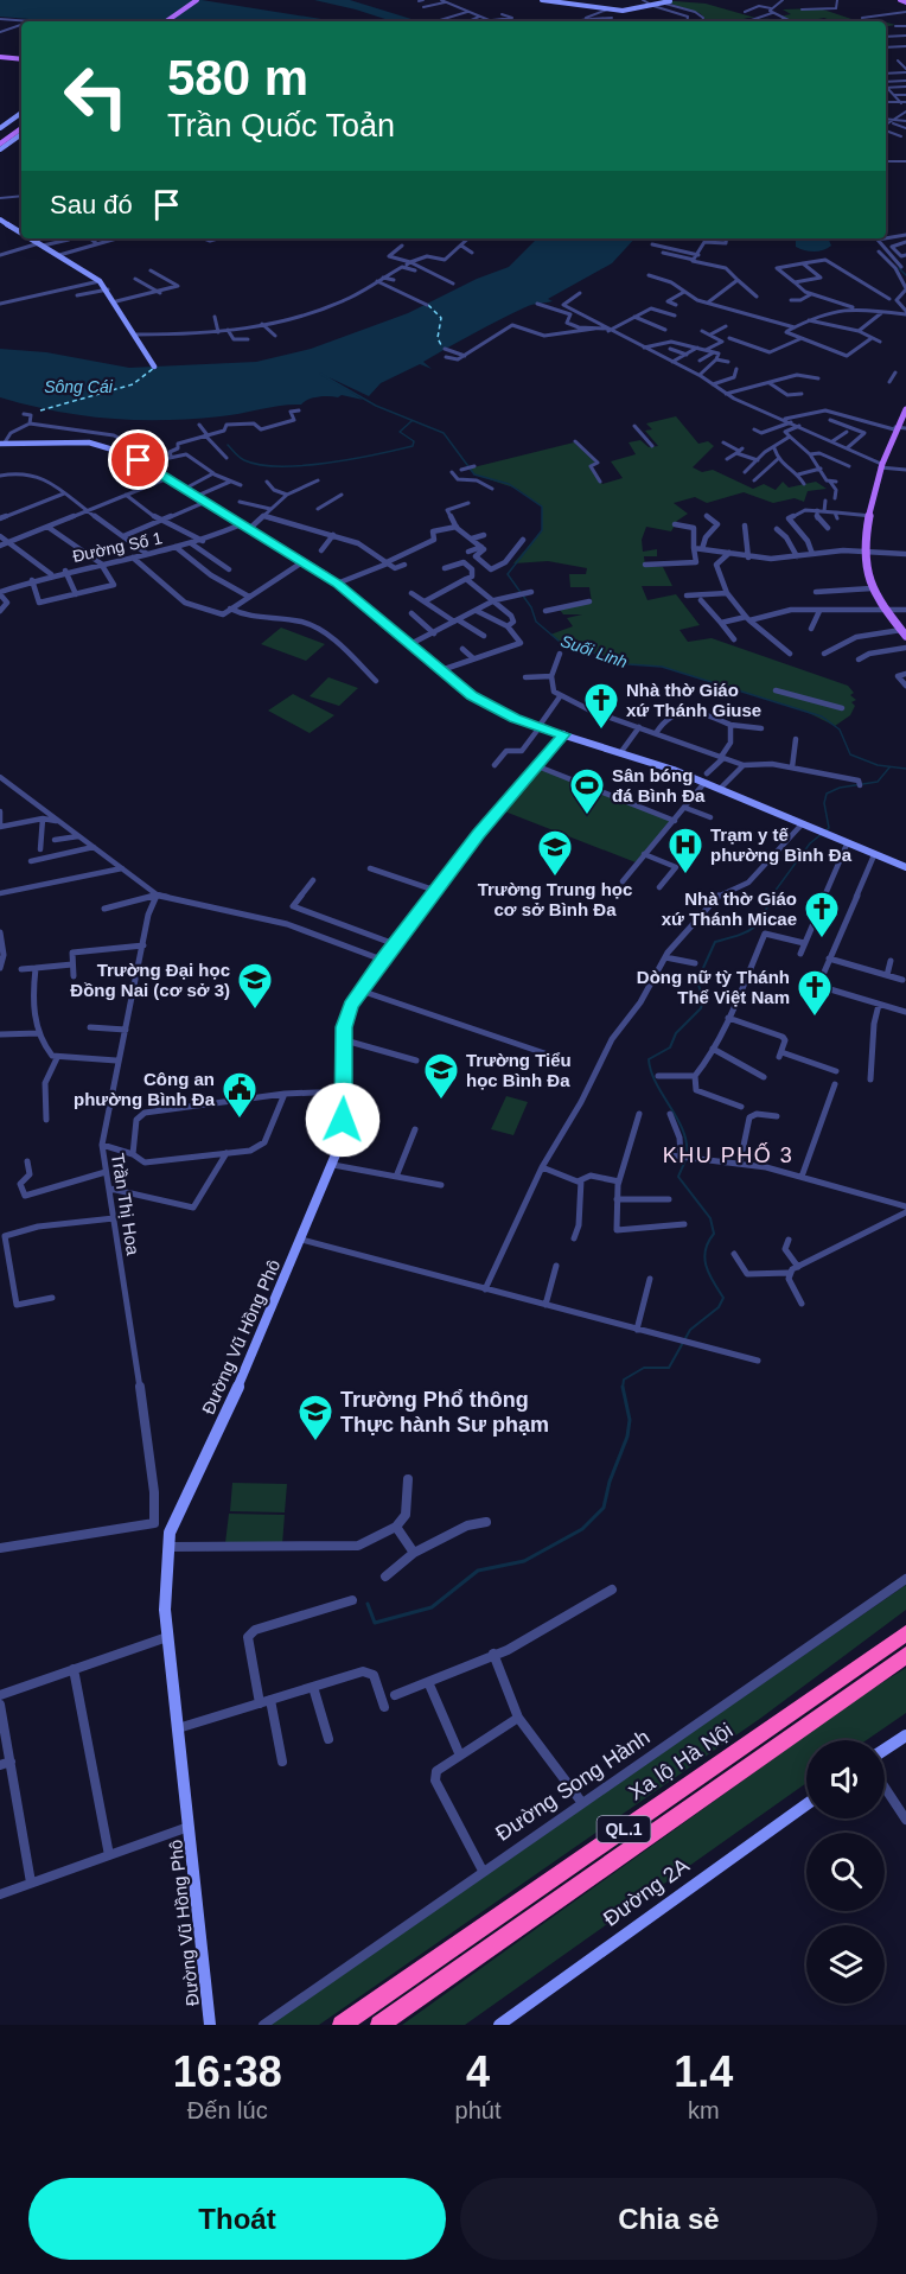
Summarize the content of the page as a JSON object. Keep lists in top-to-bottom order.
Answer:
{
  "streets": {
    "highway": ["Xa lộ Hà Nội", "QL.1"],
    "street": [
      "Đường Số 1",
      "Trần Thị Hoa",
      "Đường Vũ Hồng Phô",
      "Đường Song Hành",
      "Đường 2A"
    ]
  },
  "districts": ["KHU PHỐ 3"],
  "water": ["Sông Cái", "Suối Linh"],
  "places": {
    "church": ["Nhà thờ Giáo xứ Thánh Giuse", "Nhà thờ Giáo xứ Thánh Micae", "Dòng nữ tỳ Thánh Thể Việt Nam"],
    "sports": ["Sân bóng đá Bình Đa"],
    "hospital": ["Trạm y tế phường Bình Đa"],
    "school or university": [
      "Trường Trung học cơ sở Bình Đa",
      "Trường Đại học Đồng Nai (cơ sở 3)",
      "Trường Tiểu học Bình Đa",
      "Trường Phổ thông Thực hành Sư phạm"
    ],
    "public building": ["Công an phường Bình Đa"]
  },
  "page": {
    "turn": ["580 m", "Trần Quốc Toản"],
    "then": "Sau đó",
    "eta": [
      "16:38",
      "Đến lúc",
      "4",
      "phút",
      "1.4",
      "km"
    ],
    "buttons": ["Thoát", "Chia sẻ"]
  }
}
